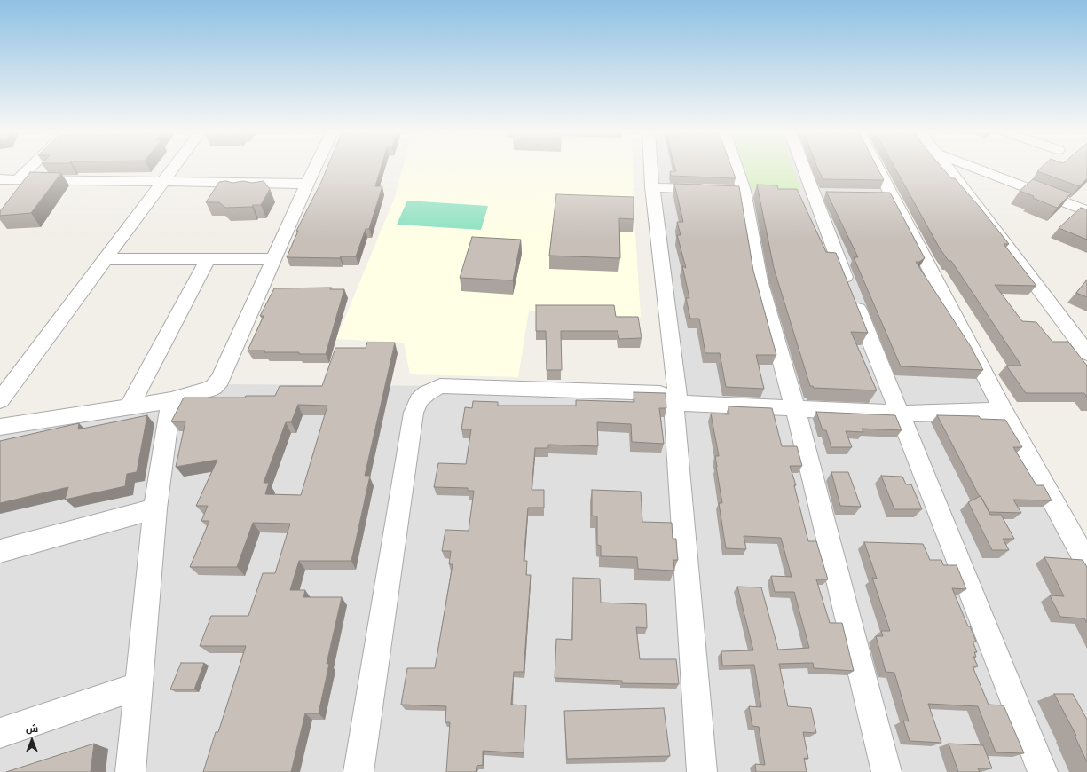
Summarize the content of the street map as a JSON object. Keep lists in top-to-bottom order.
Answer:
{
  "north": "top"
}
